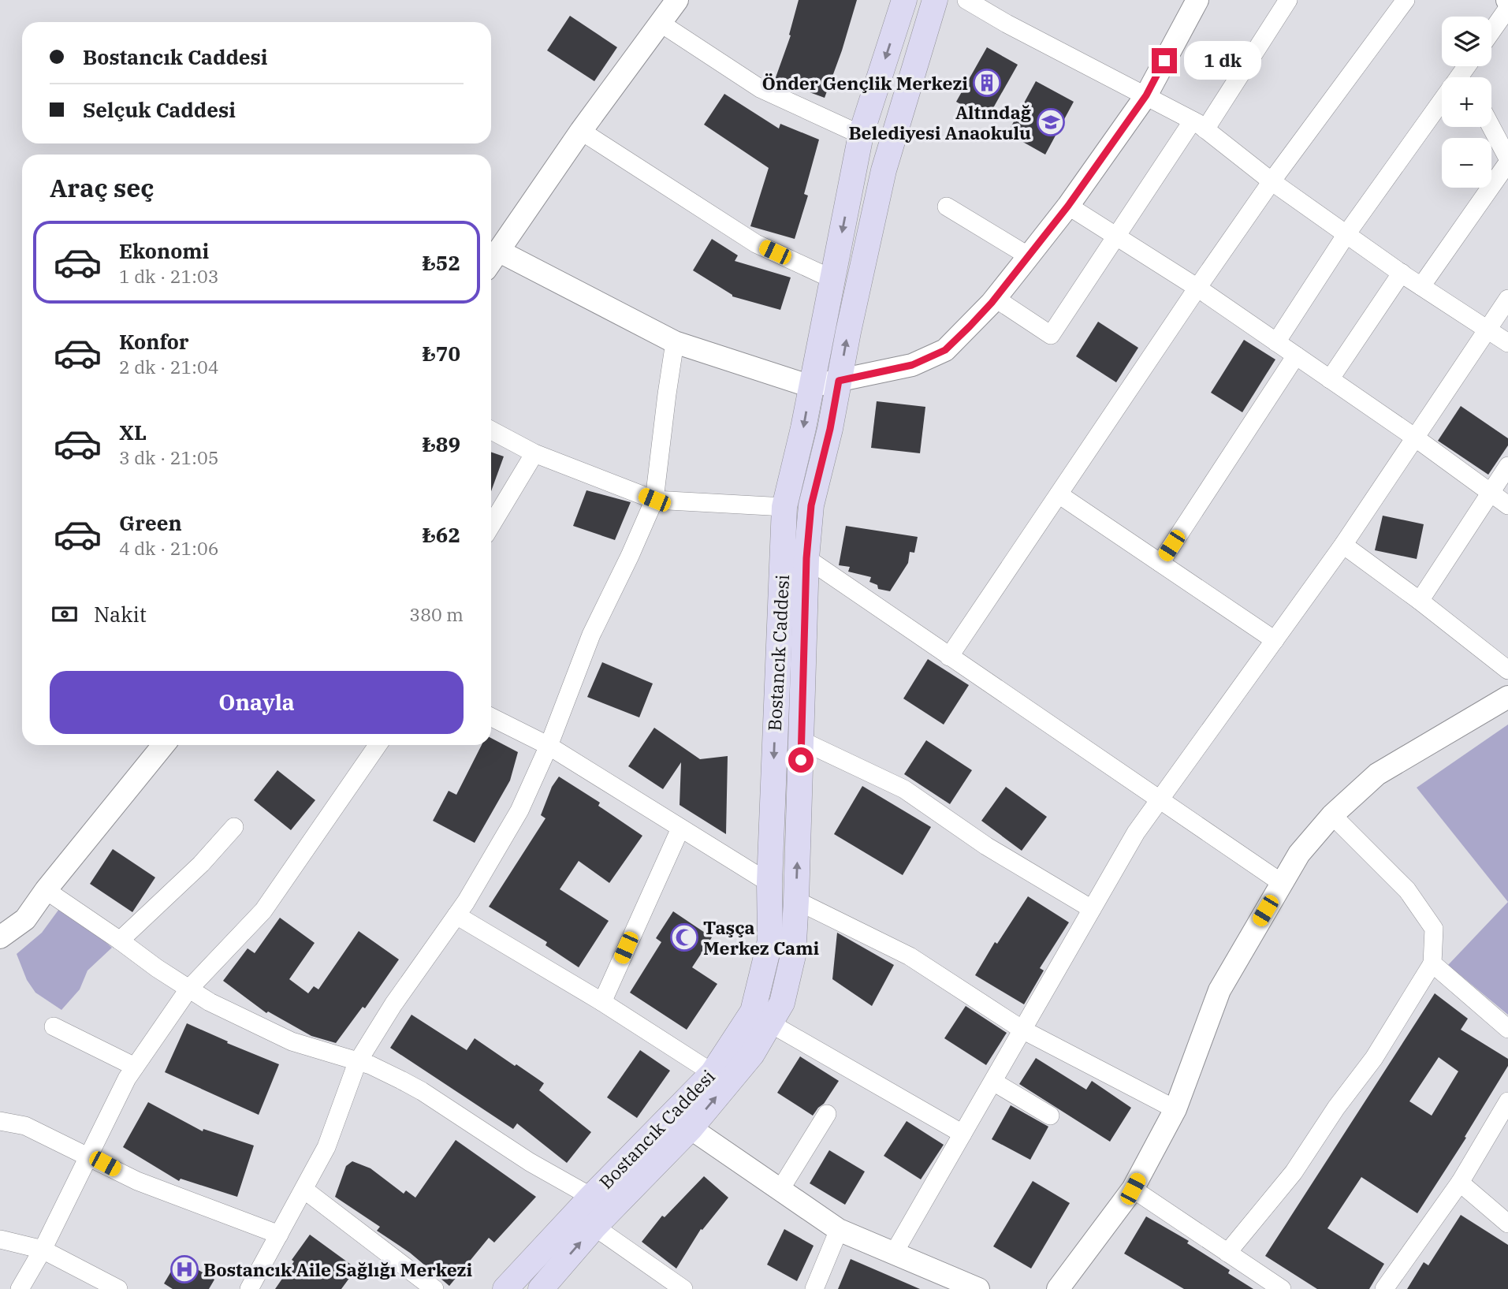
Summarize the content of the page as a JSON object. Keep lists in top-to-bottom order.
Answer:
{
  "streets": {
    "main road": ["Bostancık Caddesi"]
  },
  "places": {
    "building": ["Önder Gençlik Merkezi"],
    "school or university": ["Altındağ Belediyesi Anaokulu"],
    "mosque": ["Taşça Merkez Cami"],
    "hospital": ["Bostancık Aile Sağlığı Merkezi"]
  },
  "page": {
    "map_buttons": ["+", "−"],
    "banner": ["Bostancık Caddesi", "Selçuk Caddesi"],
    "bubble": "1 dk",
    "heading": "Araç seç",
    "list": [
      {
        "name": "Ekonomi",
        "note": "1 dk · 21:03",
        "value": "₺52"
      },
      {
        "name": "Konfor",
        "note": "2 dk · 21:04",
        "value": "₺70"
      },
      {
        "name": "XL",
        "note": "3 dk · 21:05",
        "value": "₺89"
      },
      {
        "name": "Green",
        "note": "4 dk · 21:06",
        "value": "₺62"
      }
    ],
    "pay": ["Nakit", "380 m"],
    "buttons": "Onayla"
  }
}
